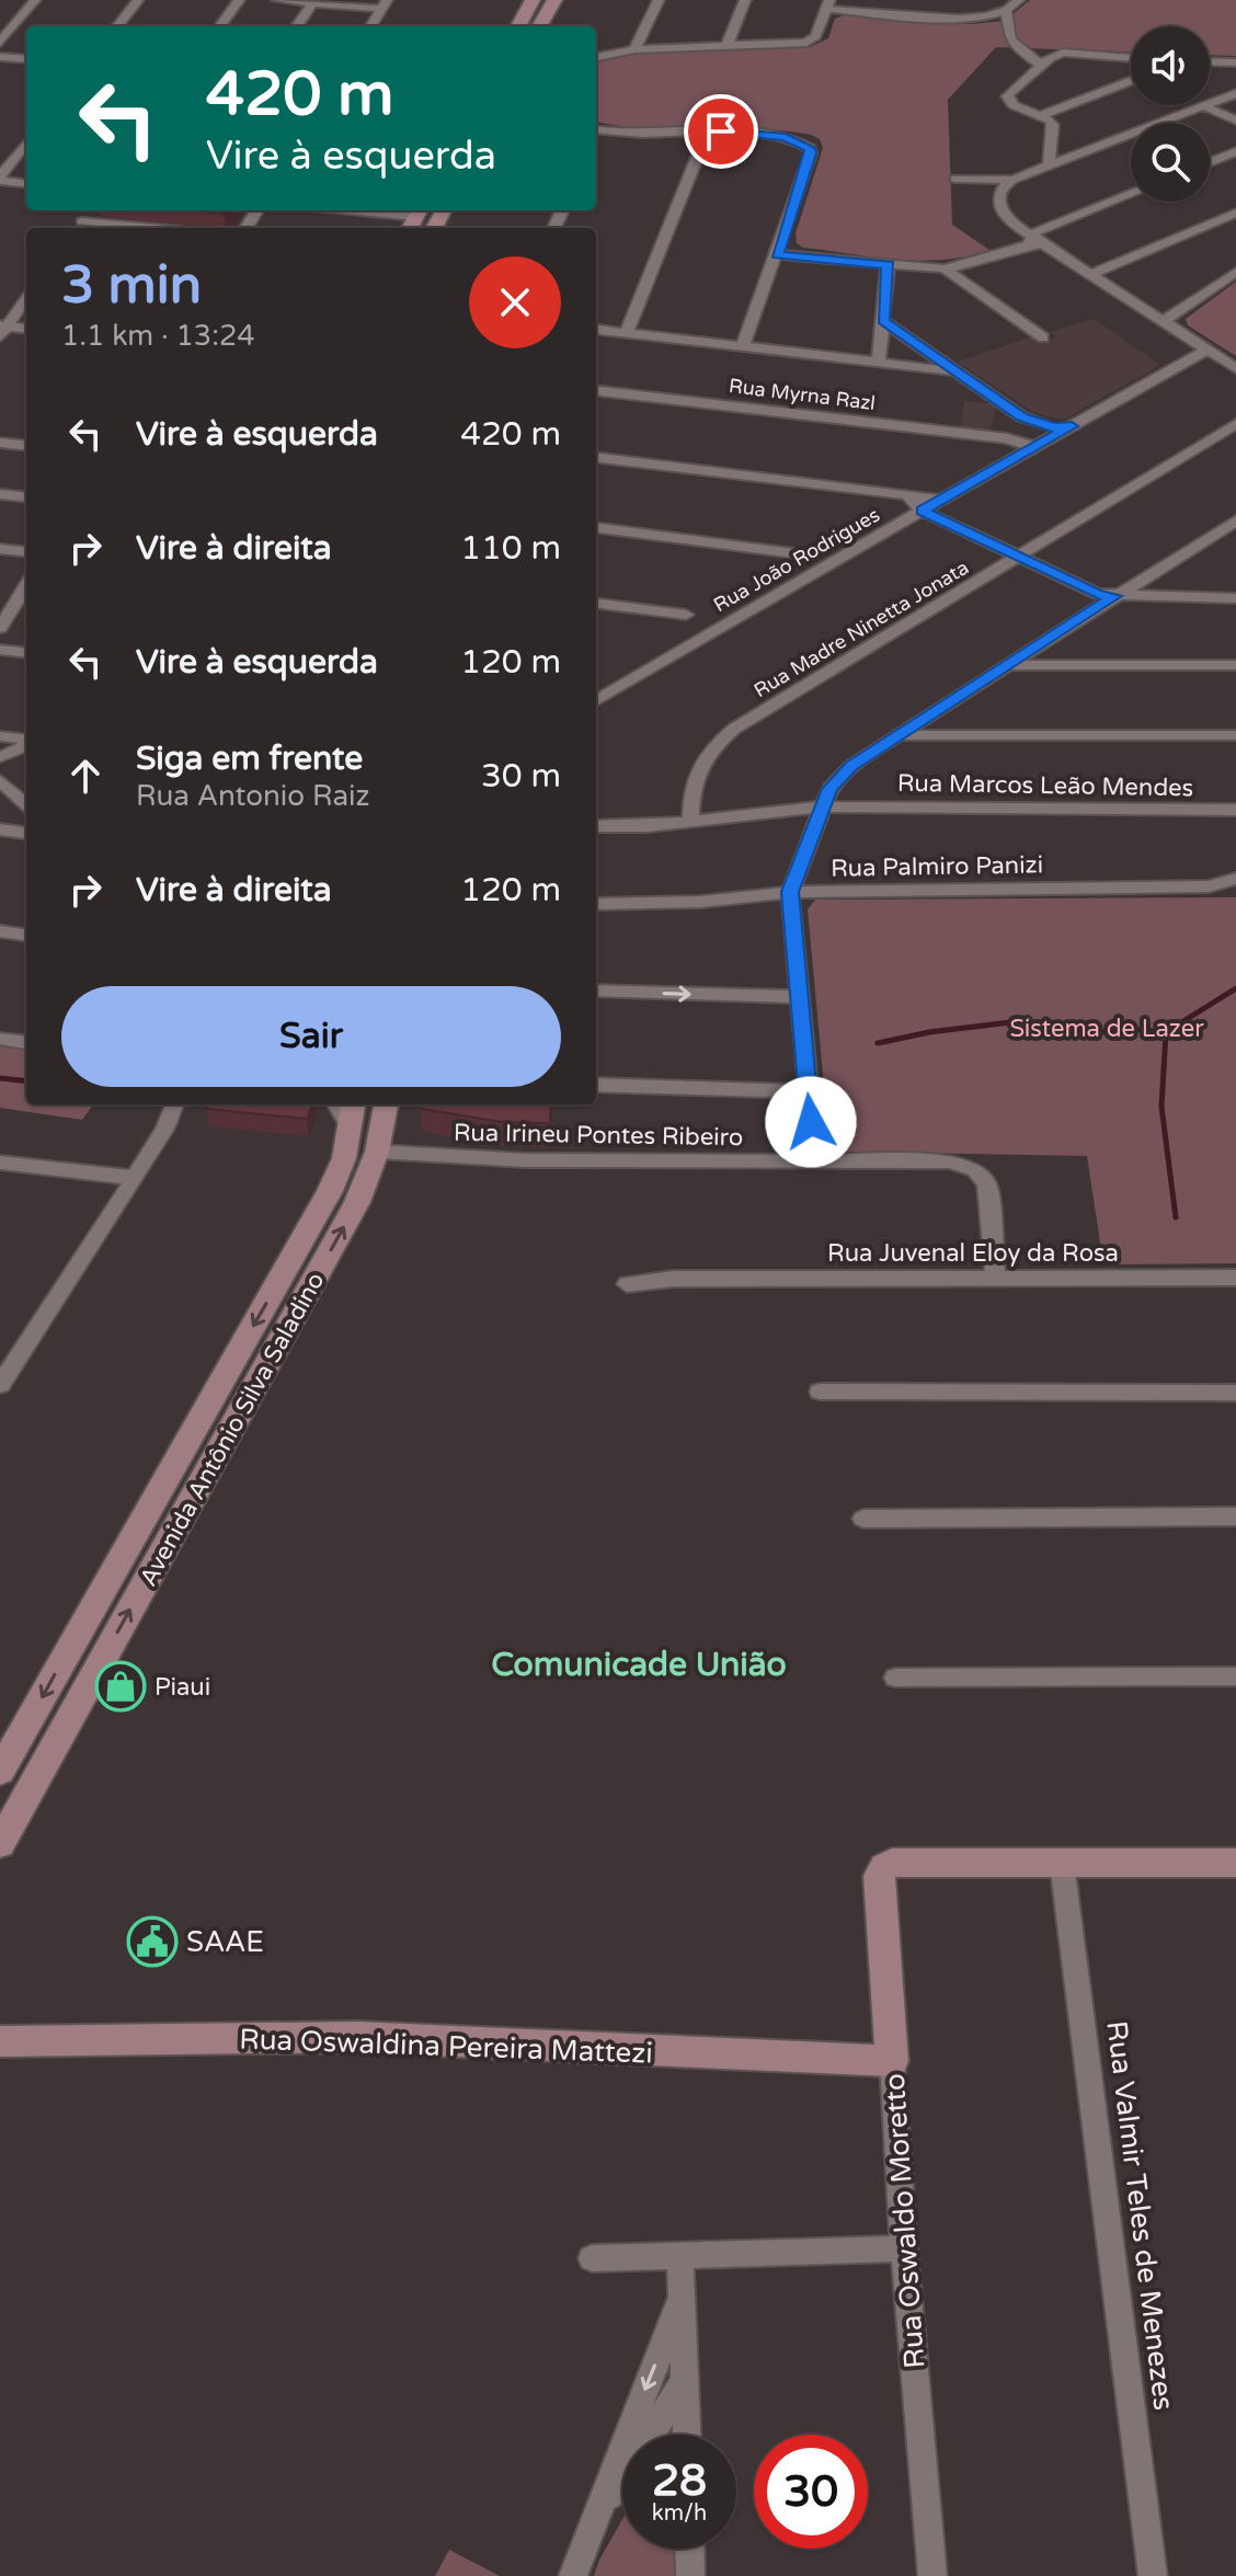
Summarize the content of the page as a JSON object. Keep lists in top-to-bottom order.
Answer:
{
  "streets": {
    "main road": ["Avenida Antônio Silva Saladino", "Rua Oswaldina Pereira Mattezi", "Rua Oswaldo Moretto"],
    "street": [
      "Rua Myrna Razl",
      "Rua João Rodrigues",
      "Rua Madre Ninetta Jonata",
      "Rua Marcos Leão Mendes",
      "Rua Palmiro Panizi",
      "Rua Irineu Pontes Ribeiro",
      "Rua Juvenal Eloy da Rosa",
      "Rua Valmir Teles de Menezes"
    ]
  },
  "crossings": [
    ["Rua Myrna Razl", "Rua João Rodrigues"],
    ["Rua Madre Ninetta Jonata", "Rua Marcos Leão Mendes"],
    ["Rua Irineu Pontes Ribeiro", "Rua Juvenal Eloy da Rosa"],
    ["Rua Irineu Pontes Ribeiro", "Avenida Antônio Silva Saladino"],
    ["Rua Oswaldina Pereira Mattezi", "Rua Oswaldo Moretto"],
    ["Rua Valmir Teles de Menezes", "Rua Oswaldo Moretto"]
  ],
  "districts": ["Comunicade União"],
  "parks": ["Sistema de Lazer"],
  "places": {
    "shop": ["Piaui"],
    "public building": ["SAAE"]
  },
  "page": {
    "turn": ["420 m", "Vire à esquerda"],
    "heading": ["3 min", "1.1 km · 13:24"],
    "list": [
      {
        "name": "Vire à esquerda",
        "value": "420 m"
      },
      {
        "name": "Vire à direita",
        "value": "110 m"
      },
      {
        "name": "Vire à esquerda",
        "value": "120 m"
      },
      {
        "name": "Siga em frente",
        "note": "Rua Antonio Raiz",
        "value": "30 m"
      },
      {
        "name": "Vire à direita",
        "value": "120 m"
      }
    ],
    "buttons": "Sair",
    "speed": "28 km/h",
    "limit": "30"
  }
}
